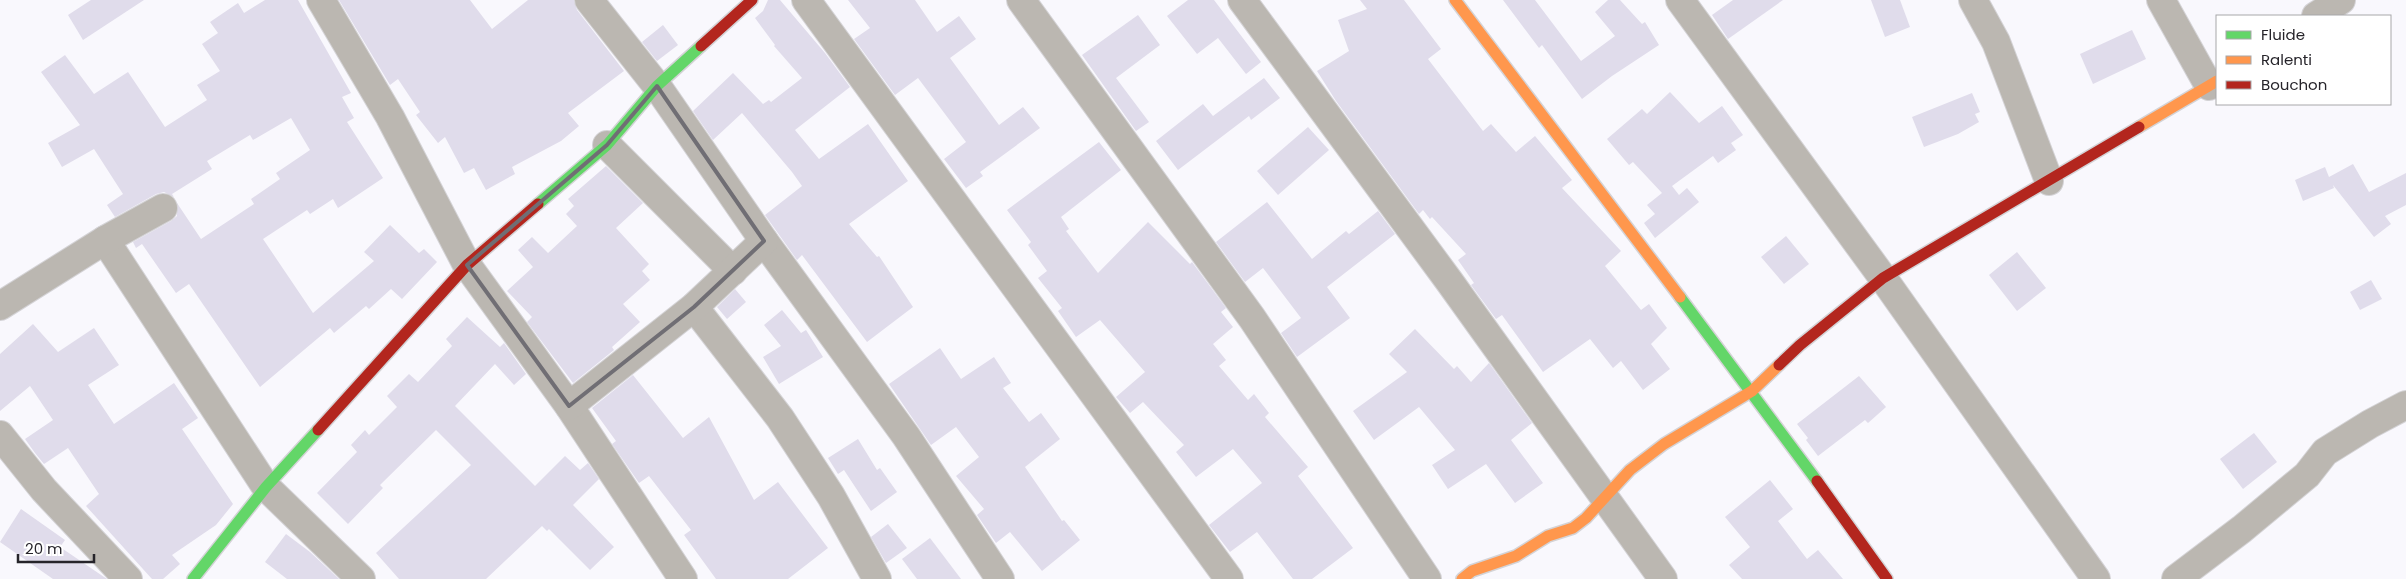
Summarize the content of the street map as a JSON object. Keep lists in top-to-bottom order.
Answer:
{
  "legend": ["Fluide", "Ralenti", "Bouchon"],
  "scale_bar": "20 m"
}
